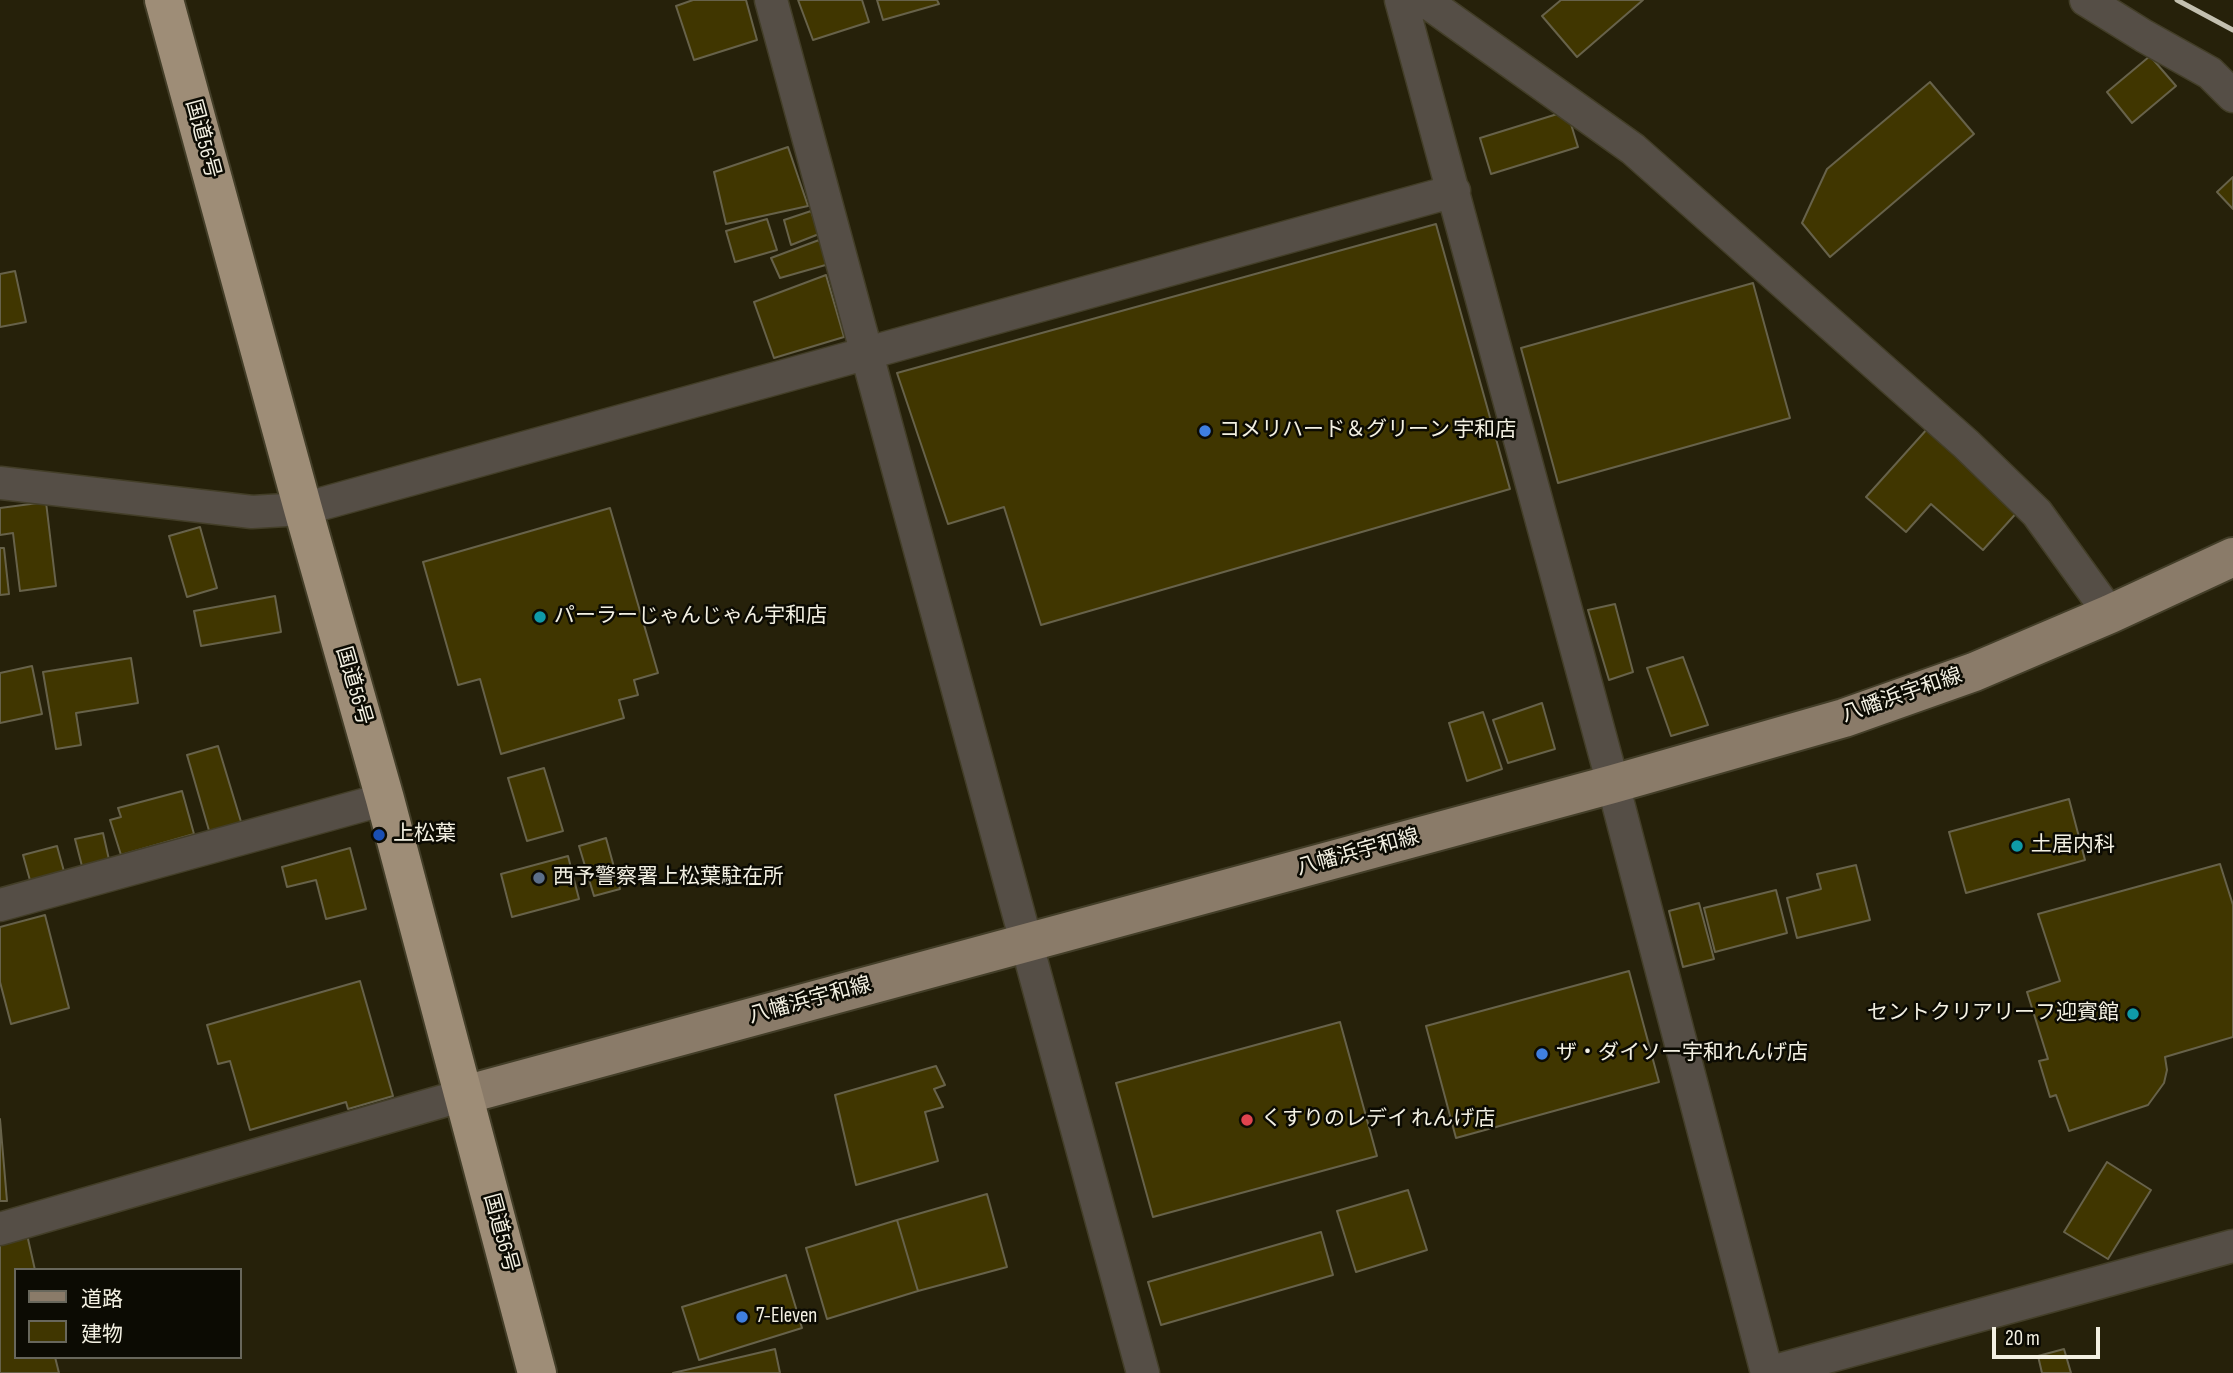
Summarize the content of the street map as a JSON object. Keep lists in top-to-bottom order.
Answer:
{
  "streets": {
    "highway": ["国道56号"],
    "main road": ["八幡浜宇和線"]
  },
  "crossings": [
    ["国道56号", "八幡浜宇和線"]
  ],
  "places": [
    "コメリハード＆グリーン 宇和店",
    "パーラーじゃんじゃん宇和店",
    "上松葉",
    "土居内科",
    "西予警察署上松葉駐在所",
    "セントクリアリーフ迎賓館",
    "ザ・ダイソー宇和れんげ店",
    "くすりのレデイ れんげ店",
    "7-Eleven"
  ],
  "legend": ["道路", "建物"],
  "scale_bar": "20 m"
}
